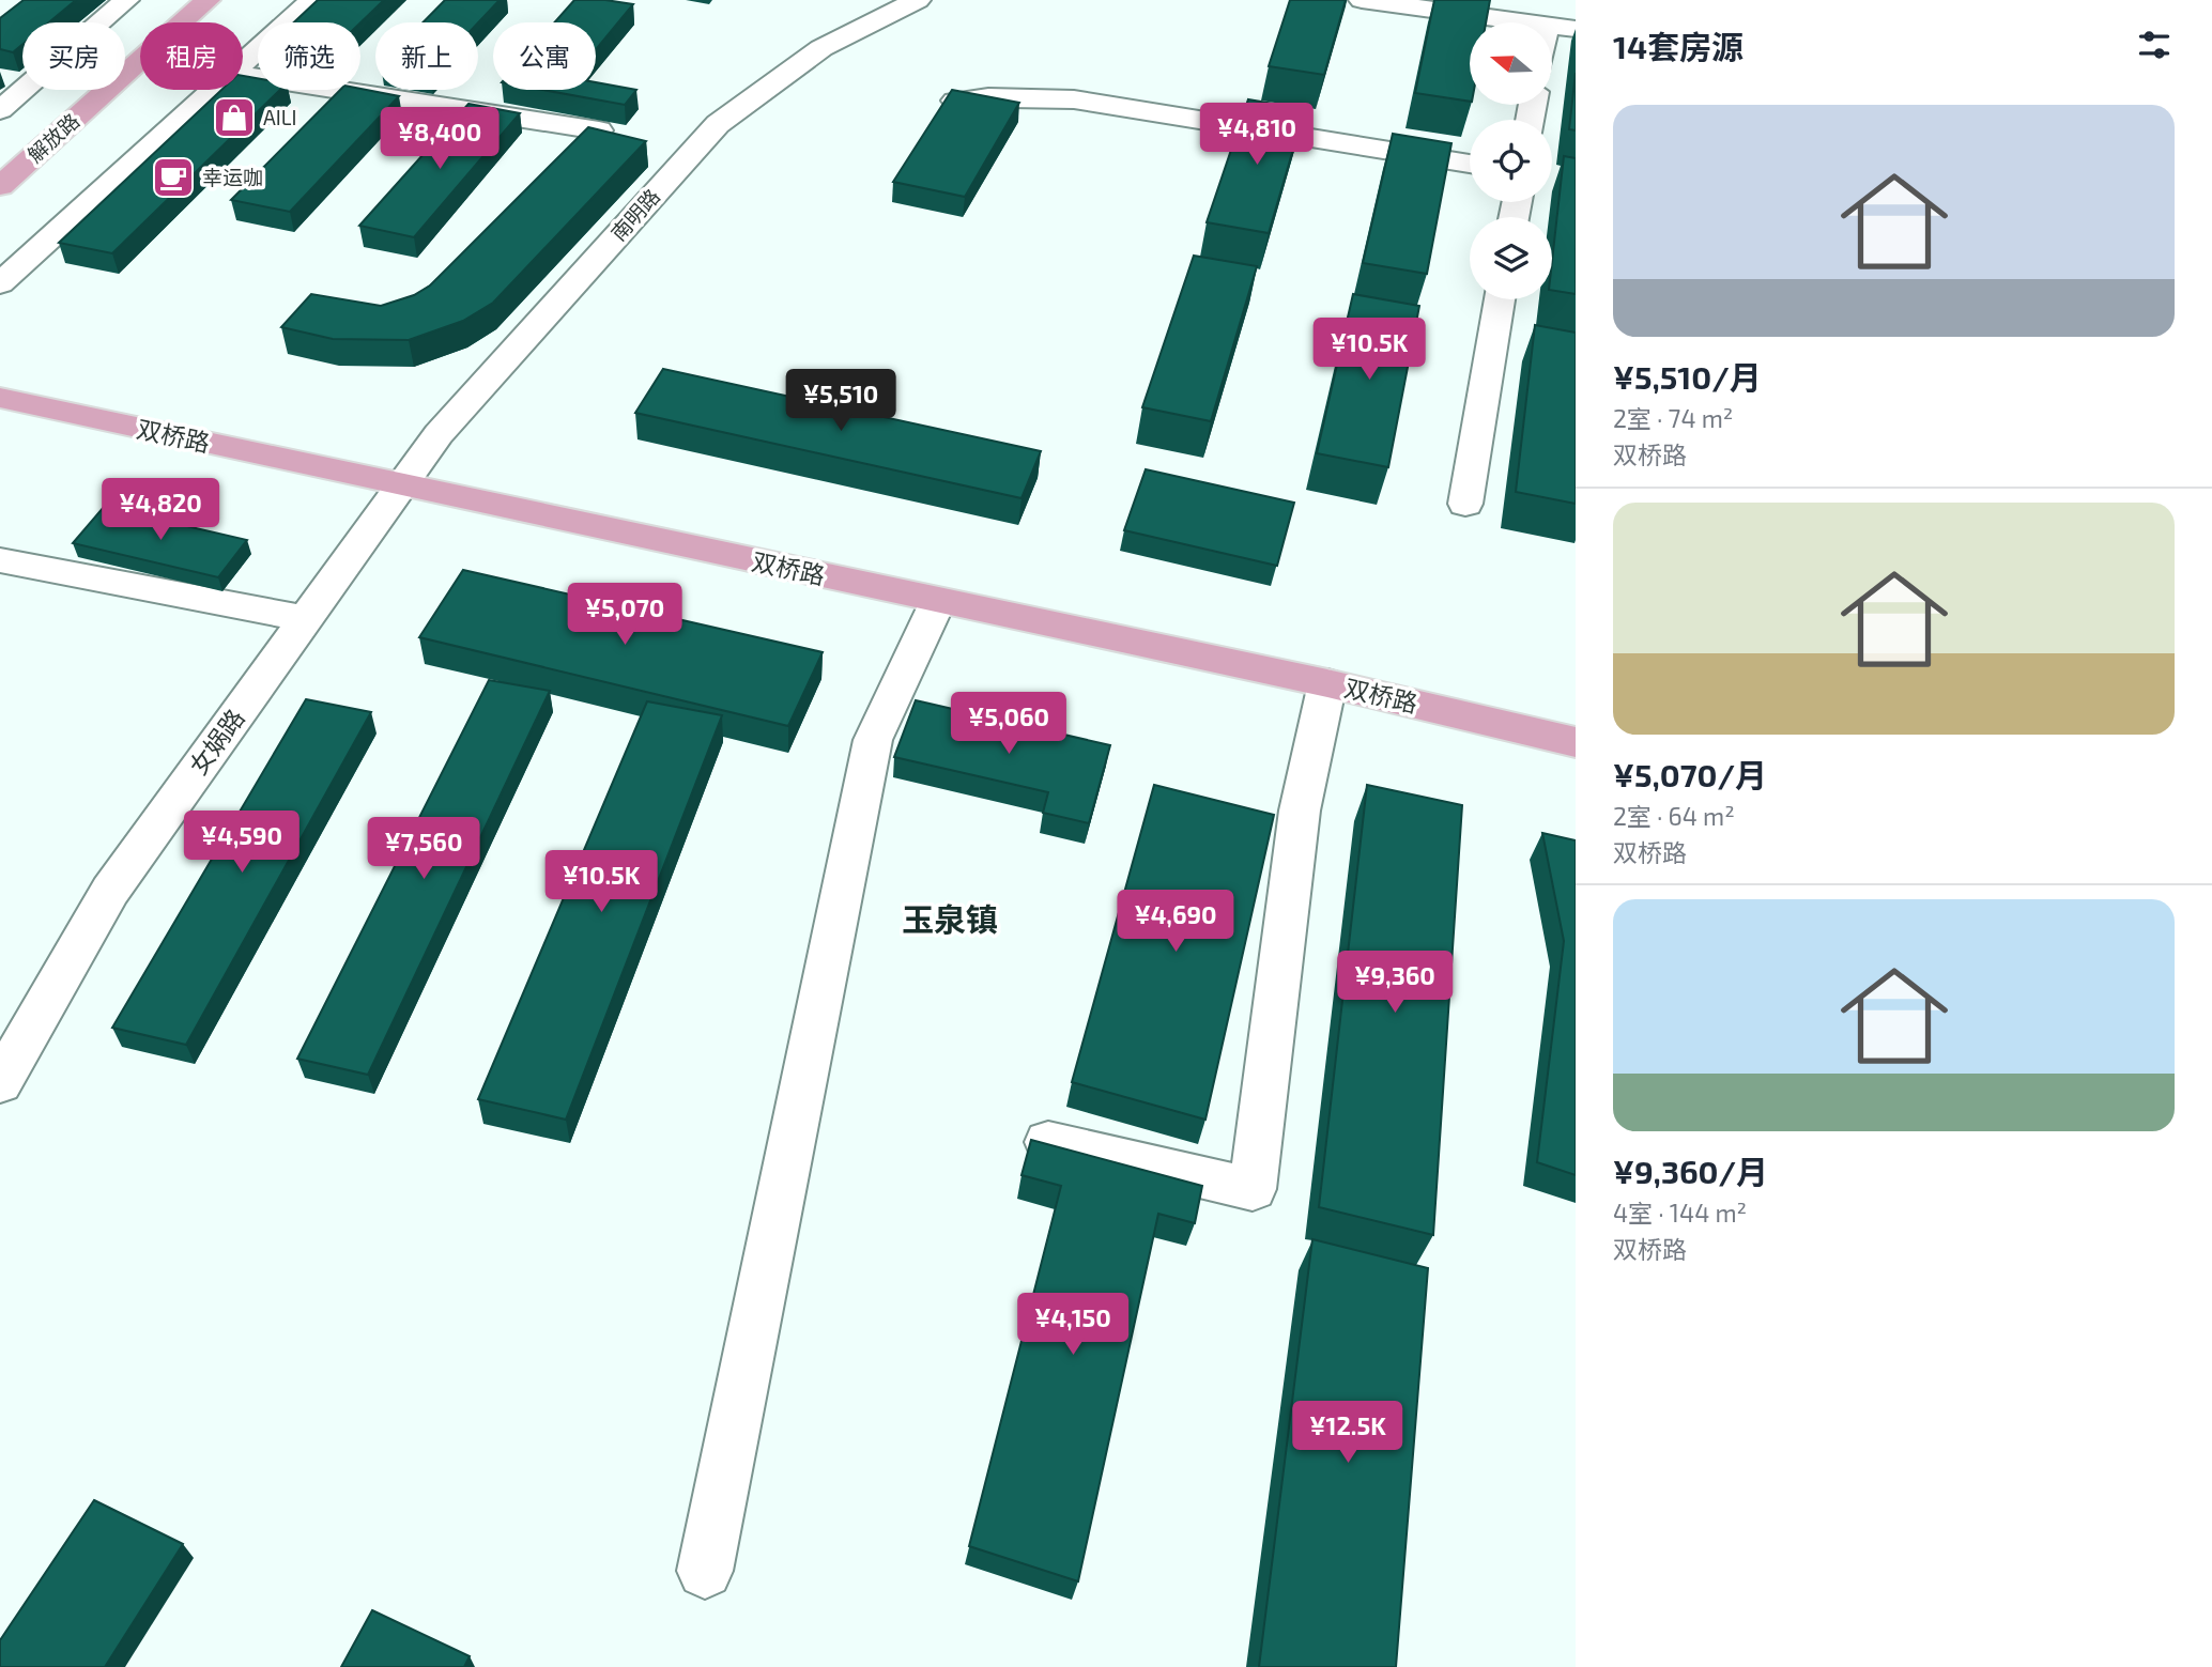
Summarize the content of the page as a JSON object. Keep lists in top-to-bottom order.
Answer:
{
  "streets": {
    "main road": ["解放路", "双桥路"],
    "street": ["南明路", "女娲路"]
  },
  "crossings": [
    ["南明路", "双桥路"],
    ["南明路", "女娲路"],
    ["双桥路", "女娲路"]
  ],
  "districts": ["玉泉镇"],
  "places": {
    "shop": ["AILI"],
    "cafe": ["幸运咖"]
  },
  "north": "left",
  "page": {
    "heading": "14套房源",
    "chip": [
      "买房",
      "租房",
      "筛选",
      "新上",
      "公寓"
    ],
    "list": [
      {
        "name": "¥5,510/月",
        "note": "2室 · 74 m² · 双桥路"
      },
      {
        "name": "¥5,070/月",
        "note": "2室 · 64 m² · 双桥路"
      },
      {
        "name": "¥9,360/月",
        "note": "4室 · 144 m² · 双桥路"
      }
    ],
    "price": [
      "¥4,810",
      "¥8,400",
      "¥10.5K",
      "¥5,510",
      "¥4,820",
      "¥5,070",
      "¥5,060",
      "¥4,590",
      "¥7,560",
      "¥10.5K",
      "¥4,690",
      "¥9,360",
      "¥4,150",
      "¥12.5K"
    ]
  }
}
